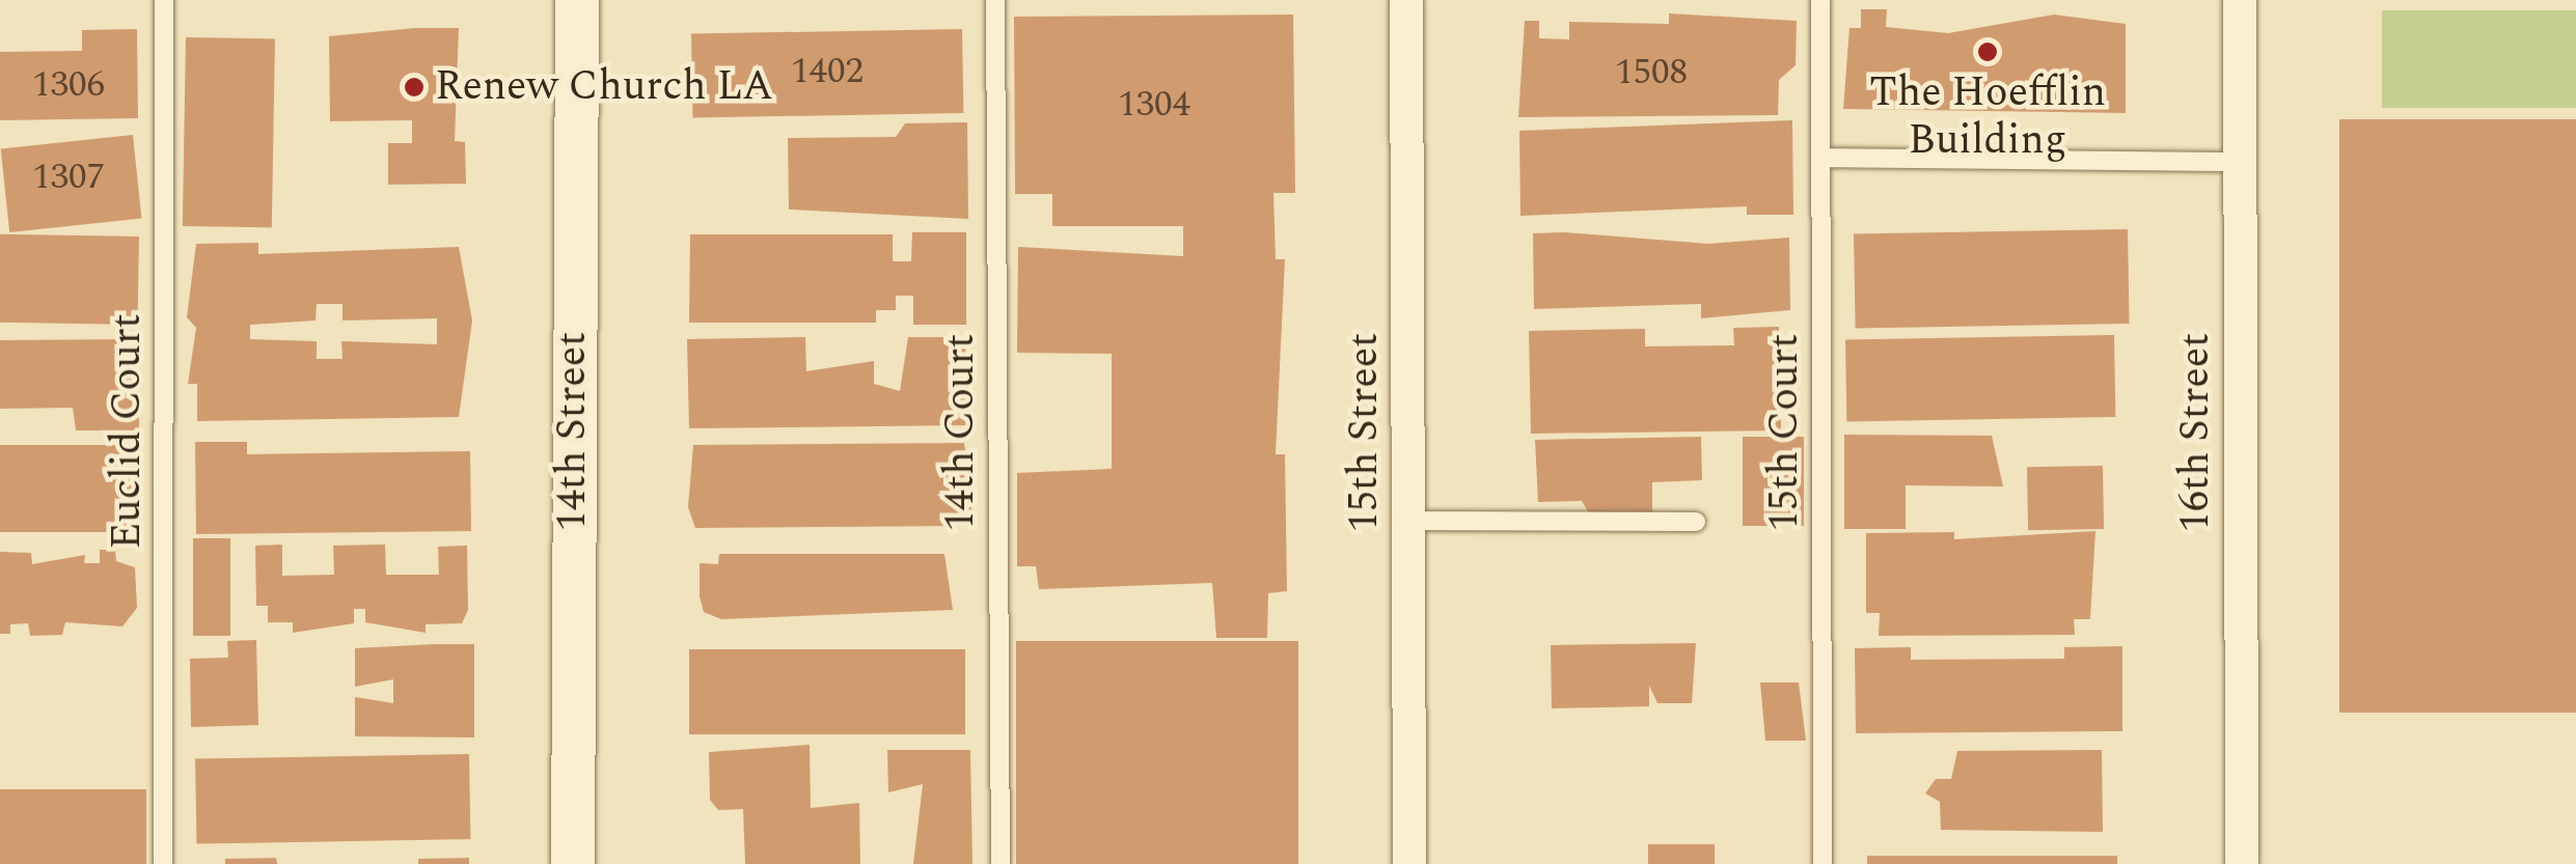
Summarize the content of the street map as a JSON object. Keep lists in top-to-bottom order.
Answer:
{
  "streets": {
    "street": ["14th Street", "15th Street", "16th Street"],
    "lane": ["Euclid Court", "14th Court", "15th Court"]
  },
  "places": ["The Hoefflin Building", "Renew Church LA"],
  "house_numbers": [
    "1402",
    "1508",
    "1306",
    "1304",
    "1307"
  ]
}
